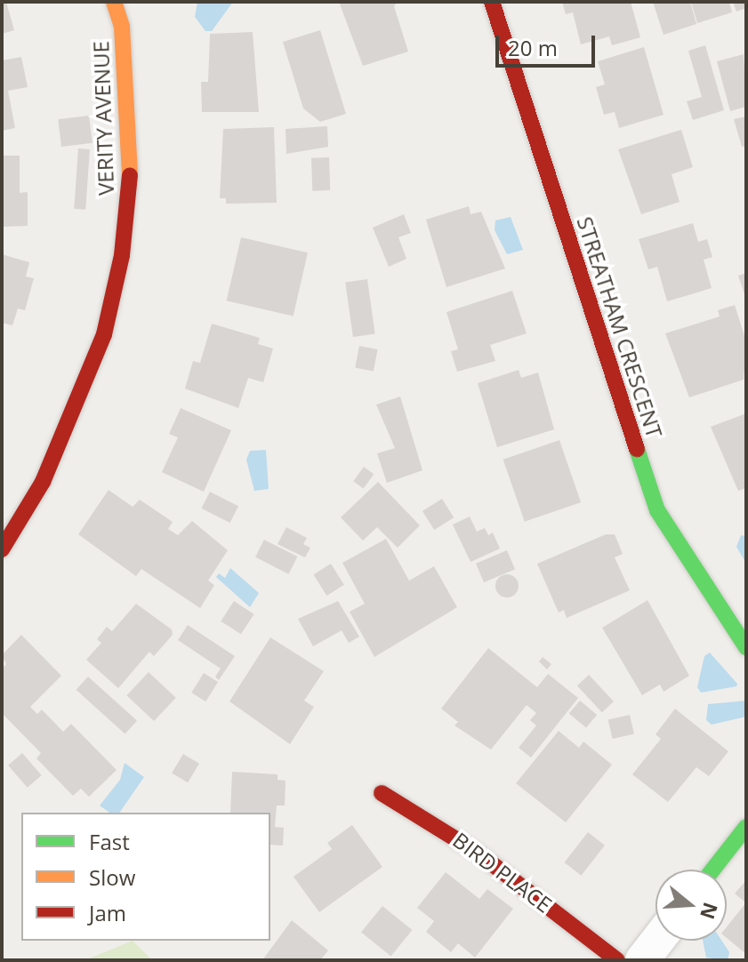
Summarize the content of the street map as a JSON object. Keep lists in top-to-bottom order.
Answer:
{
  "streets": {
    "street": ["VERITY AVENUE", "STREATHAM CRESCENT", "BIRD PLACE"]
  },
  "legend": ["Fast", "Slow", "Jam"],
  "scale_bar": "20 m",
  "north": "right"
}
